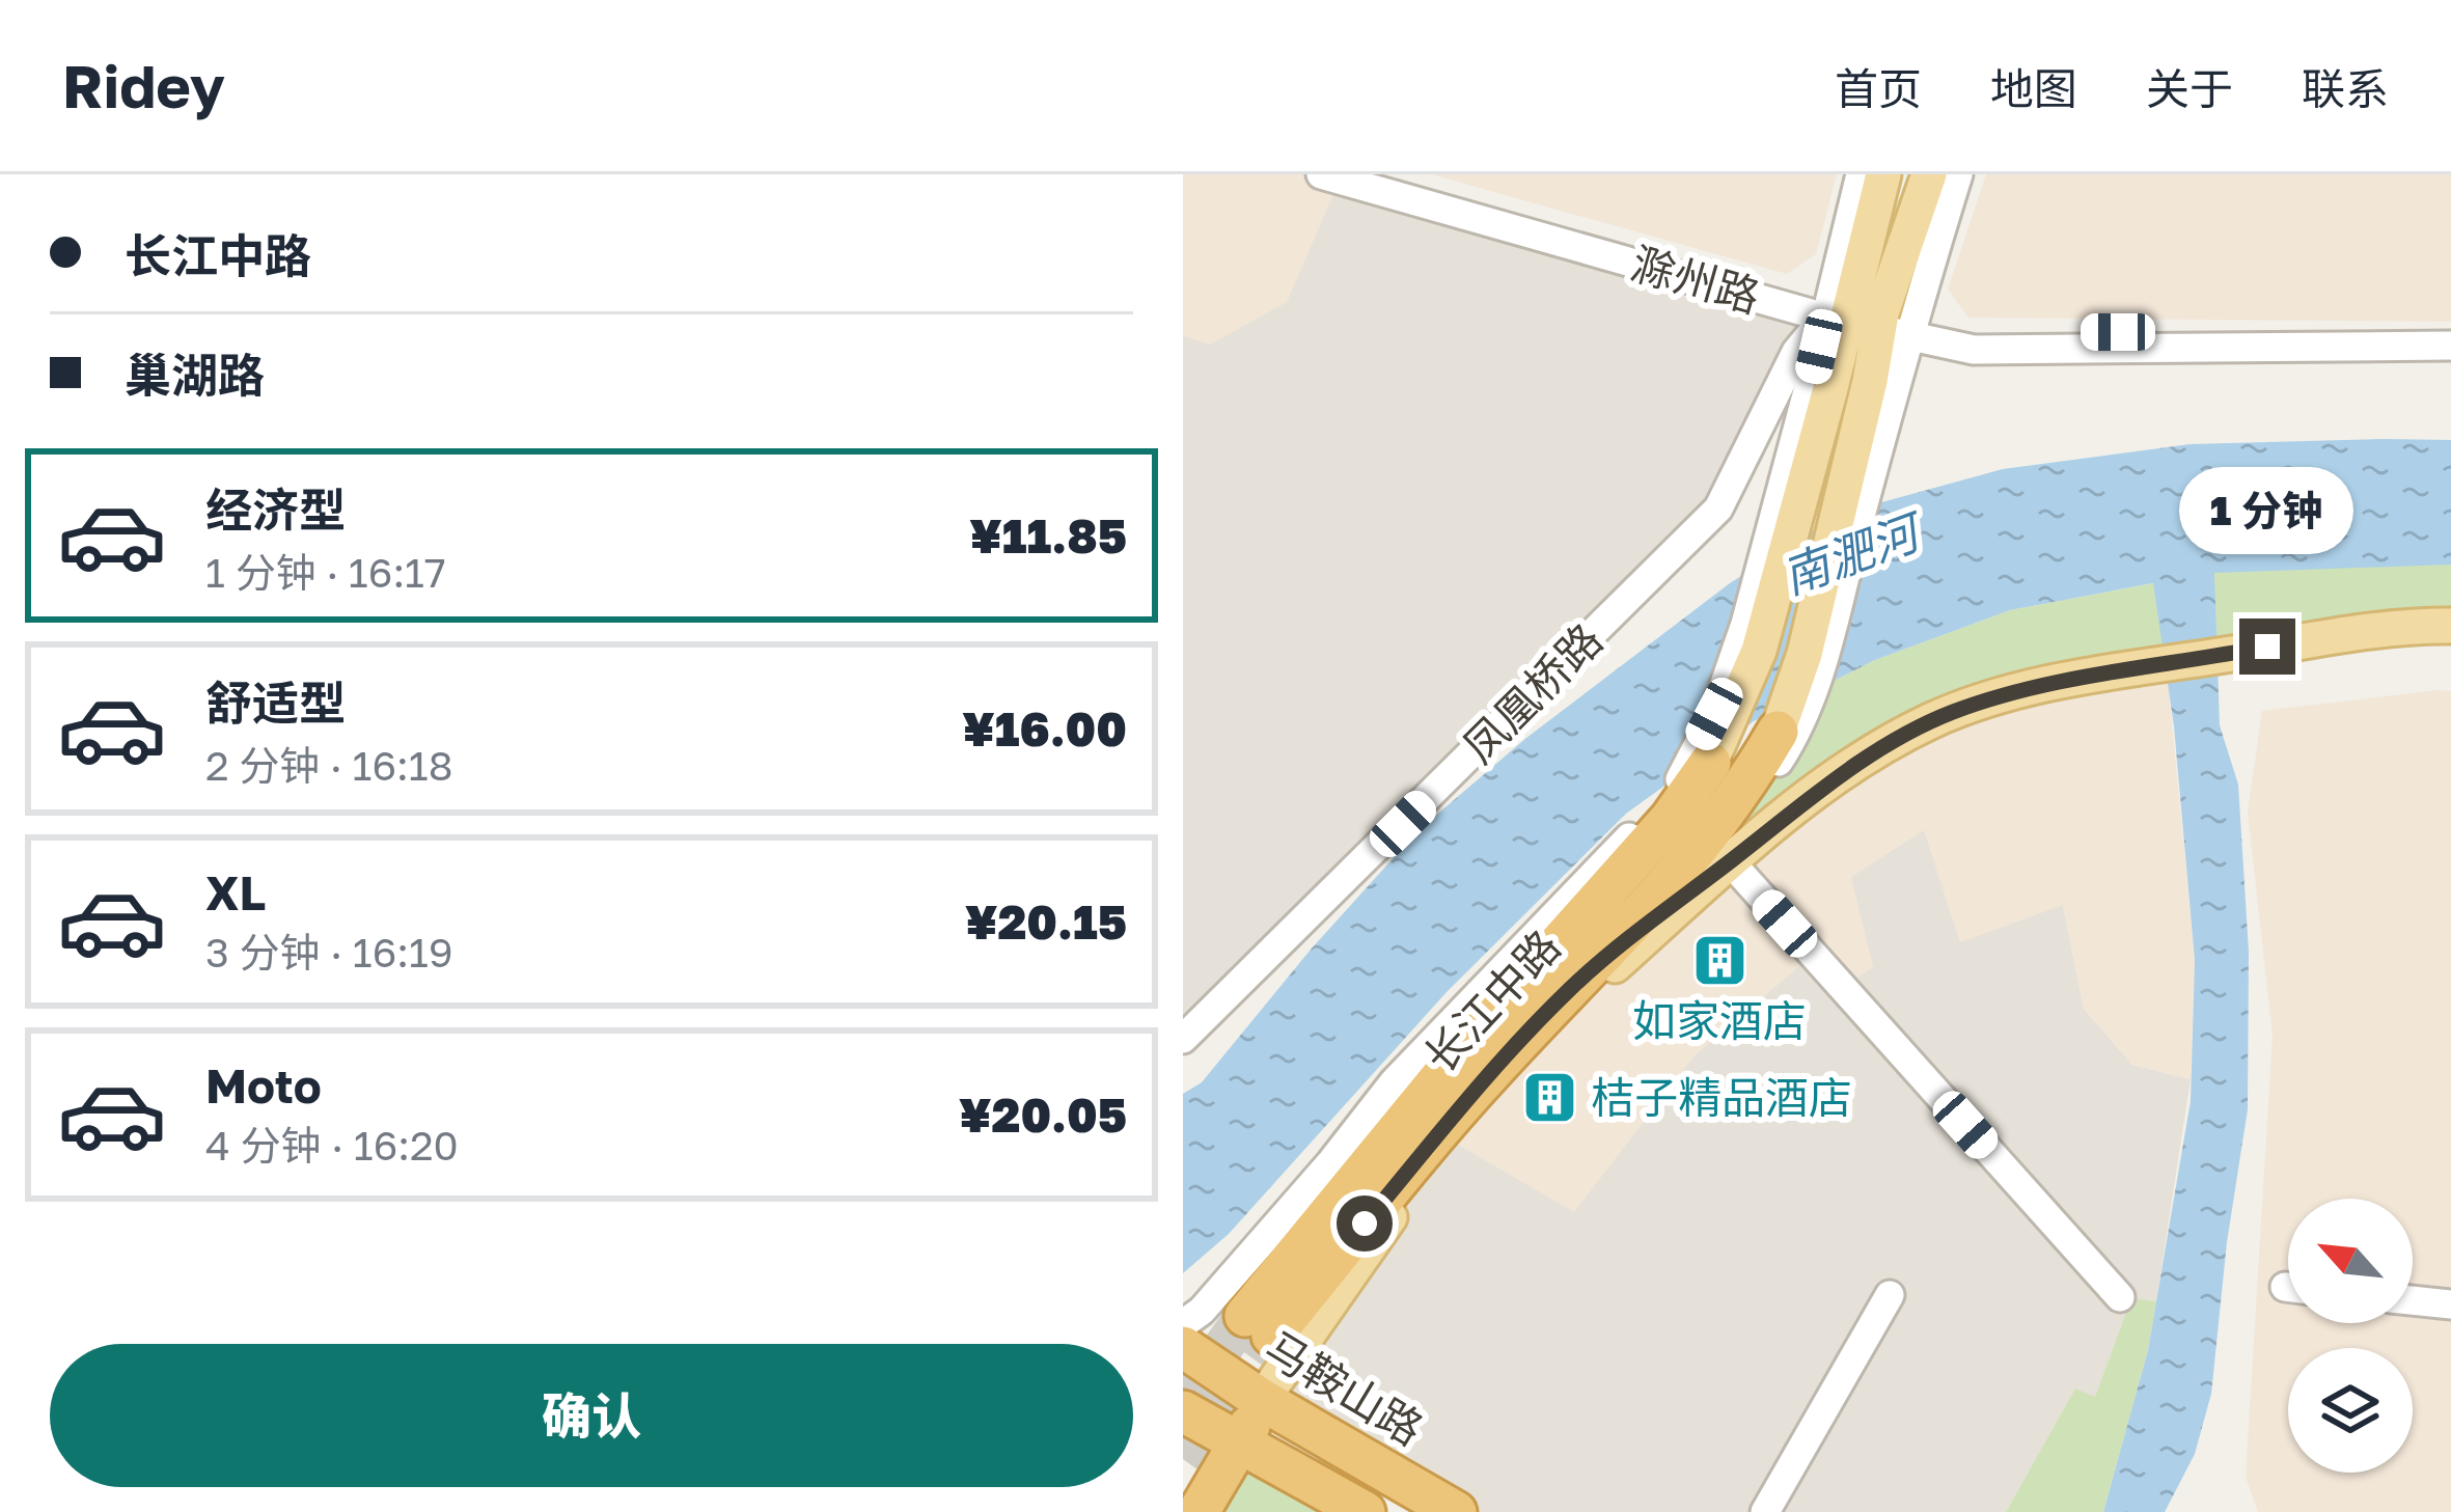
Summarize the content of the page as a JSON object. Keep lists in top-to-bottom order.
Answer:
{
  "streets": {
    "highway": ["长江中路", "马鞍山路"],
    "street": ["滁州路", "凤凰桥路"]
  },
  "crossings": [
    ["滁州路", "凤凰桥路"]
  ],
  "water": ["南淝河"],
  "places": {
    "building": ["如家酒店", "桔子精品酒店"]
  },
  "north": "top left",
  "page": {
    "header": "Ridey",
    "nav": [
      "首页",
      "地图",
      "关于",
      "联系"
    ],
    "banner": ["长江中路", "巢湖路"],
    "list": [
      {
        "name": "经济型",
        "note": "1 分钟 · 16:17",
        "value": "¥11.85"
      },
      {
        "name": "舒适型",
        "note": "2 分钟 · 16:18",
        "value": "¥16.00"
      },
      {
        "name": "XL",
        "note": "3 分钟 · 16:19",
        "value": "¥20.15"
      },
      {
        "name": "Moto",
        "note": "4 分钟 · 16:20",
        "value": "¥20.05"
      }
    ],
    "bubble": "1 分钟",
    "buttons": "确认"
  }
}
